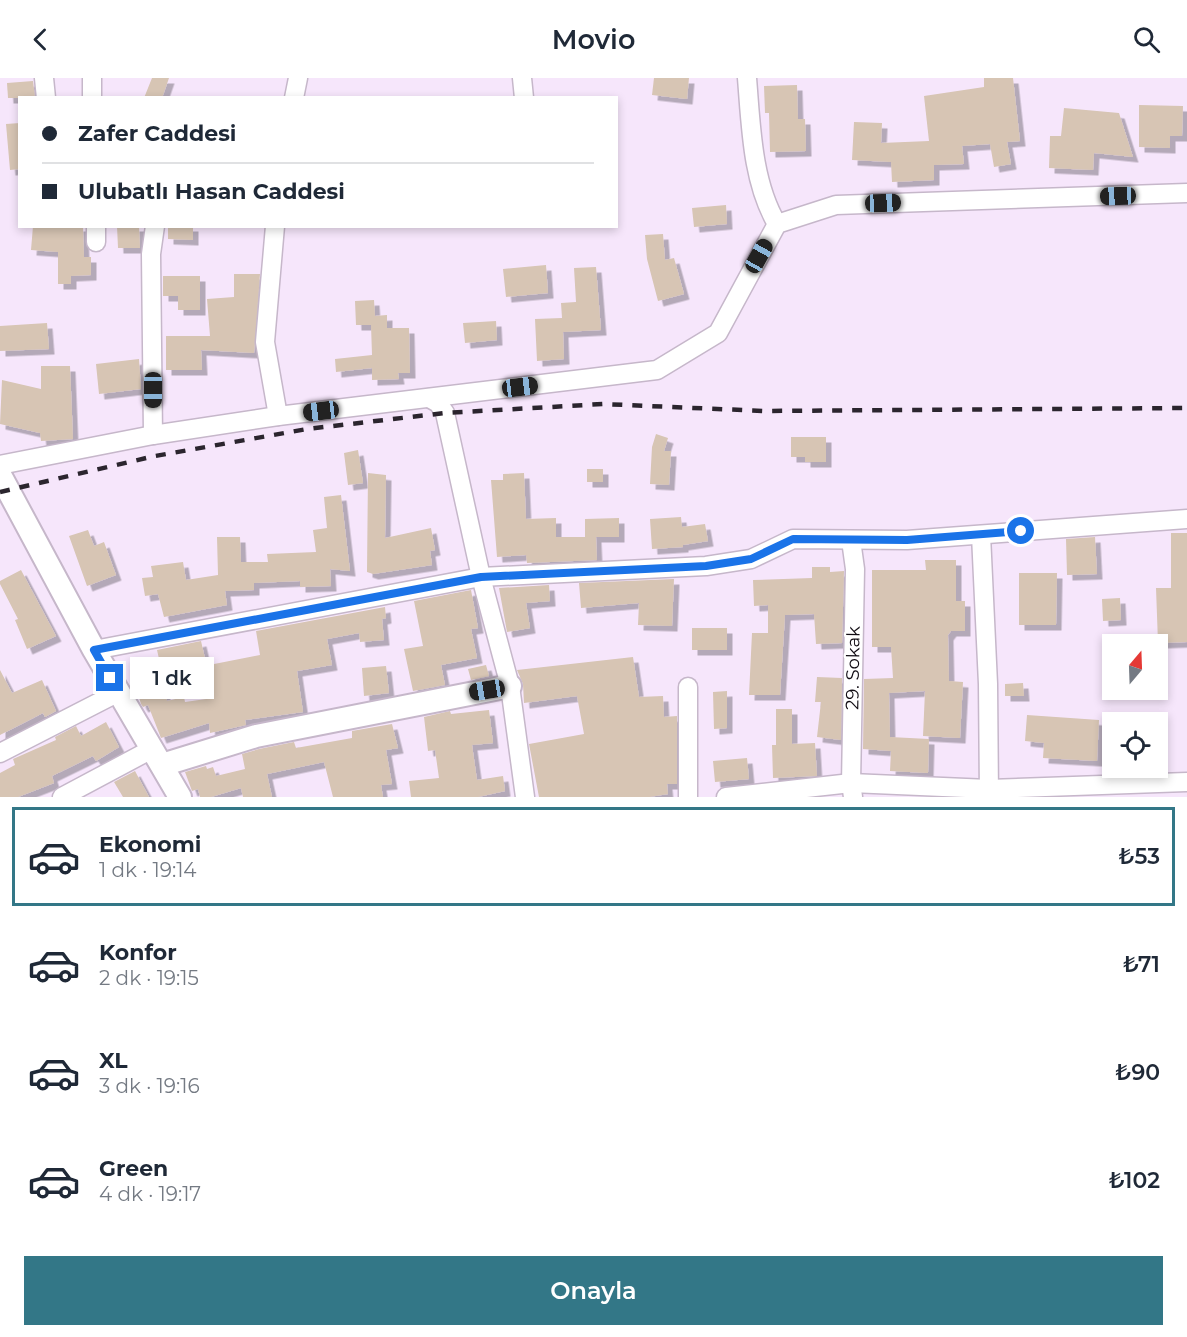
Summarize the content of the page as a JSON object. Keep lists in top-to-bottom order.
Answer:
{
  "streets": {
    "street": ["29. Sokak"]
  },
  "north": "top",
  "page": {
    "header": "Movio",
    "banner": ["Zafer Caddesi", "Ulubatlı Hasan Caddesi"],
    "bubble": "1 dk",
    "list": [
      {
        "name": "Ekonomi",
        "note": "1 dk · 19:14",
        "value": "₺53"
      },
      {
        "name": "Konfor",
        "note": "2 dk · 19:15",
        "value": "₺71"
      },
      {
        "name": "XL",
        "note": "3 dk · 19:16",
        "value": "₺90"
      },
      {
        "name": "Green",
        "note": "4 dk · 19:17",
        "value": "₺102"
      }
    ],
    "buttons": "Onayla"
  }
}
